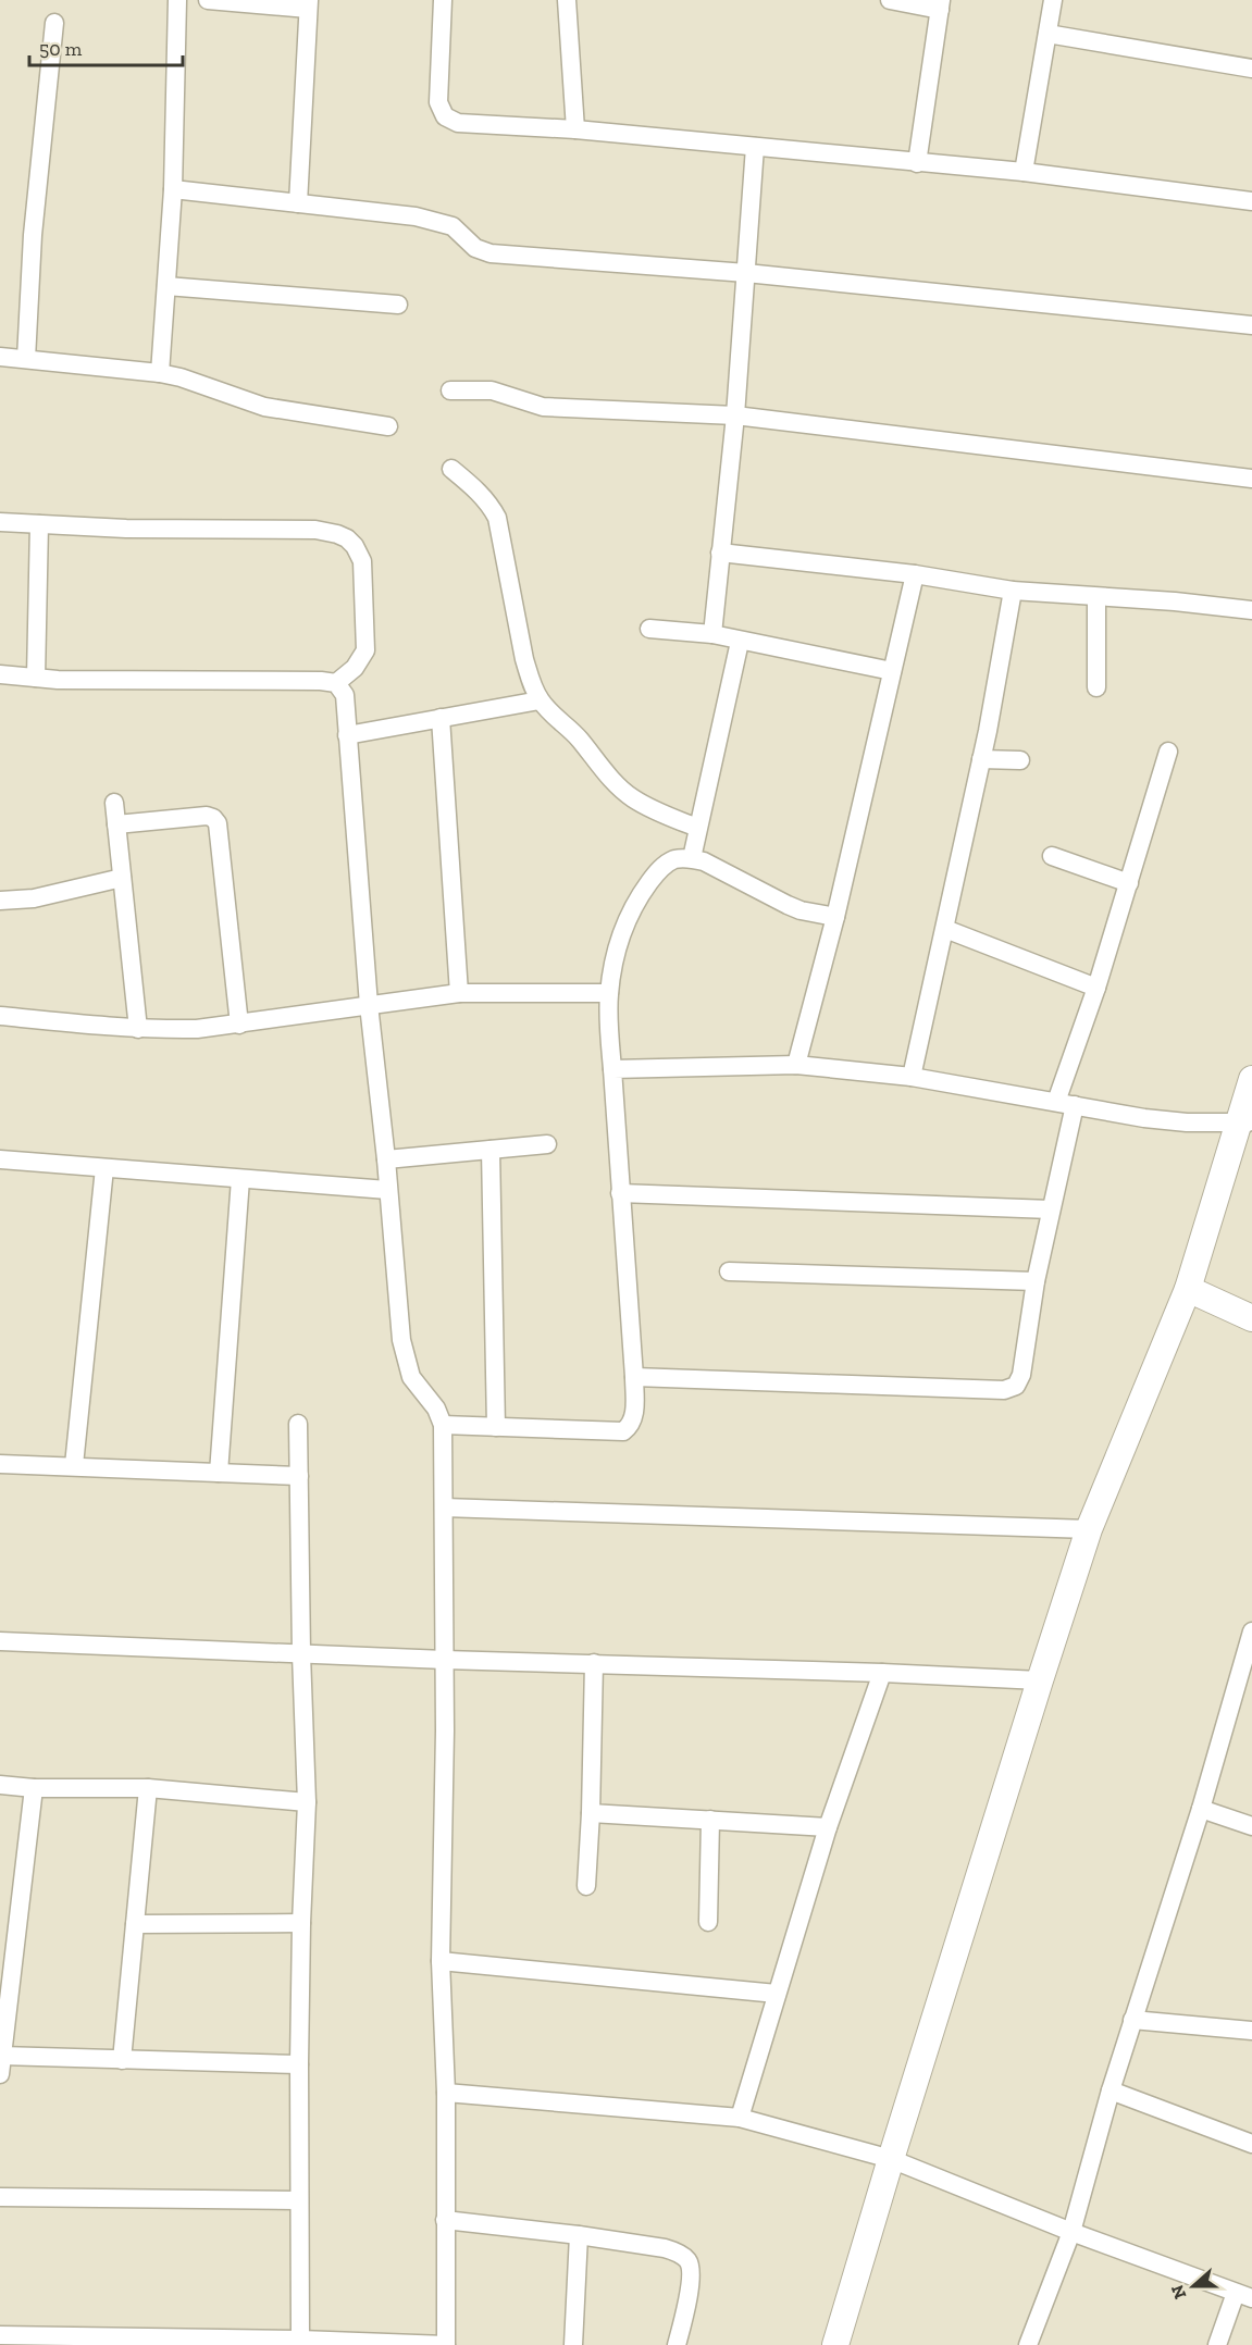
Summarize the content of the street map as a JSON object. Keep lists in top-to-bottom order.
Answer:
{
  "scale_bar": "50 m",
  "north": "left"
}
